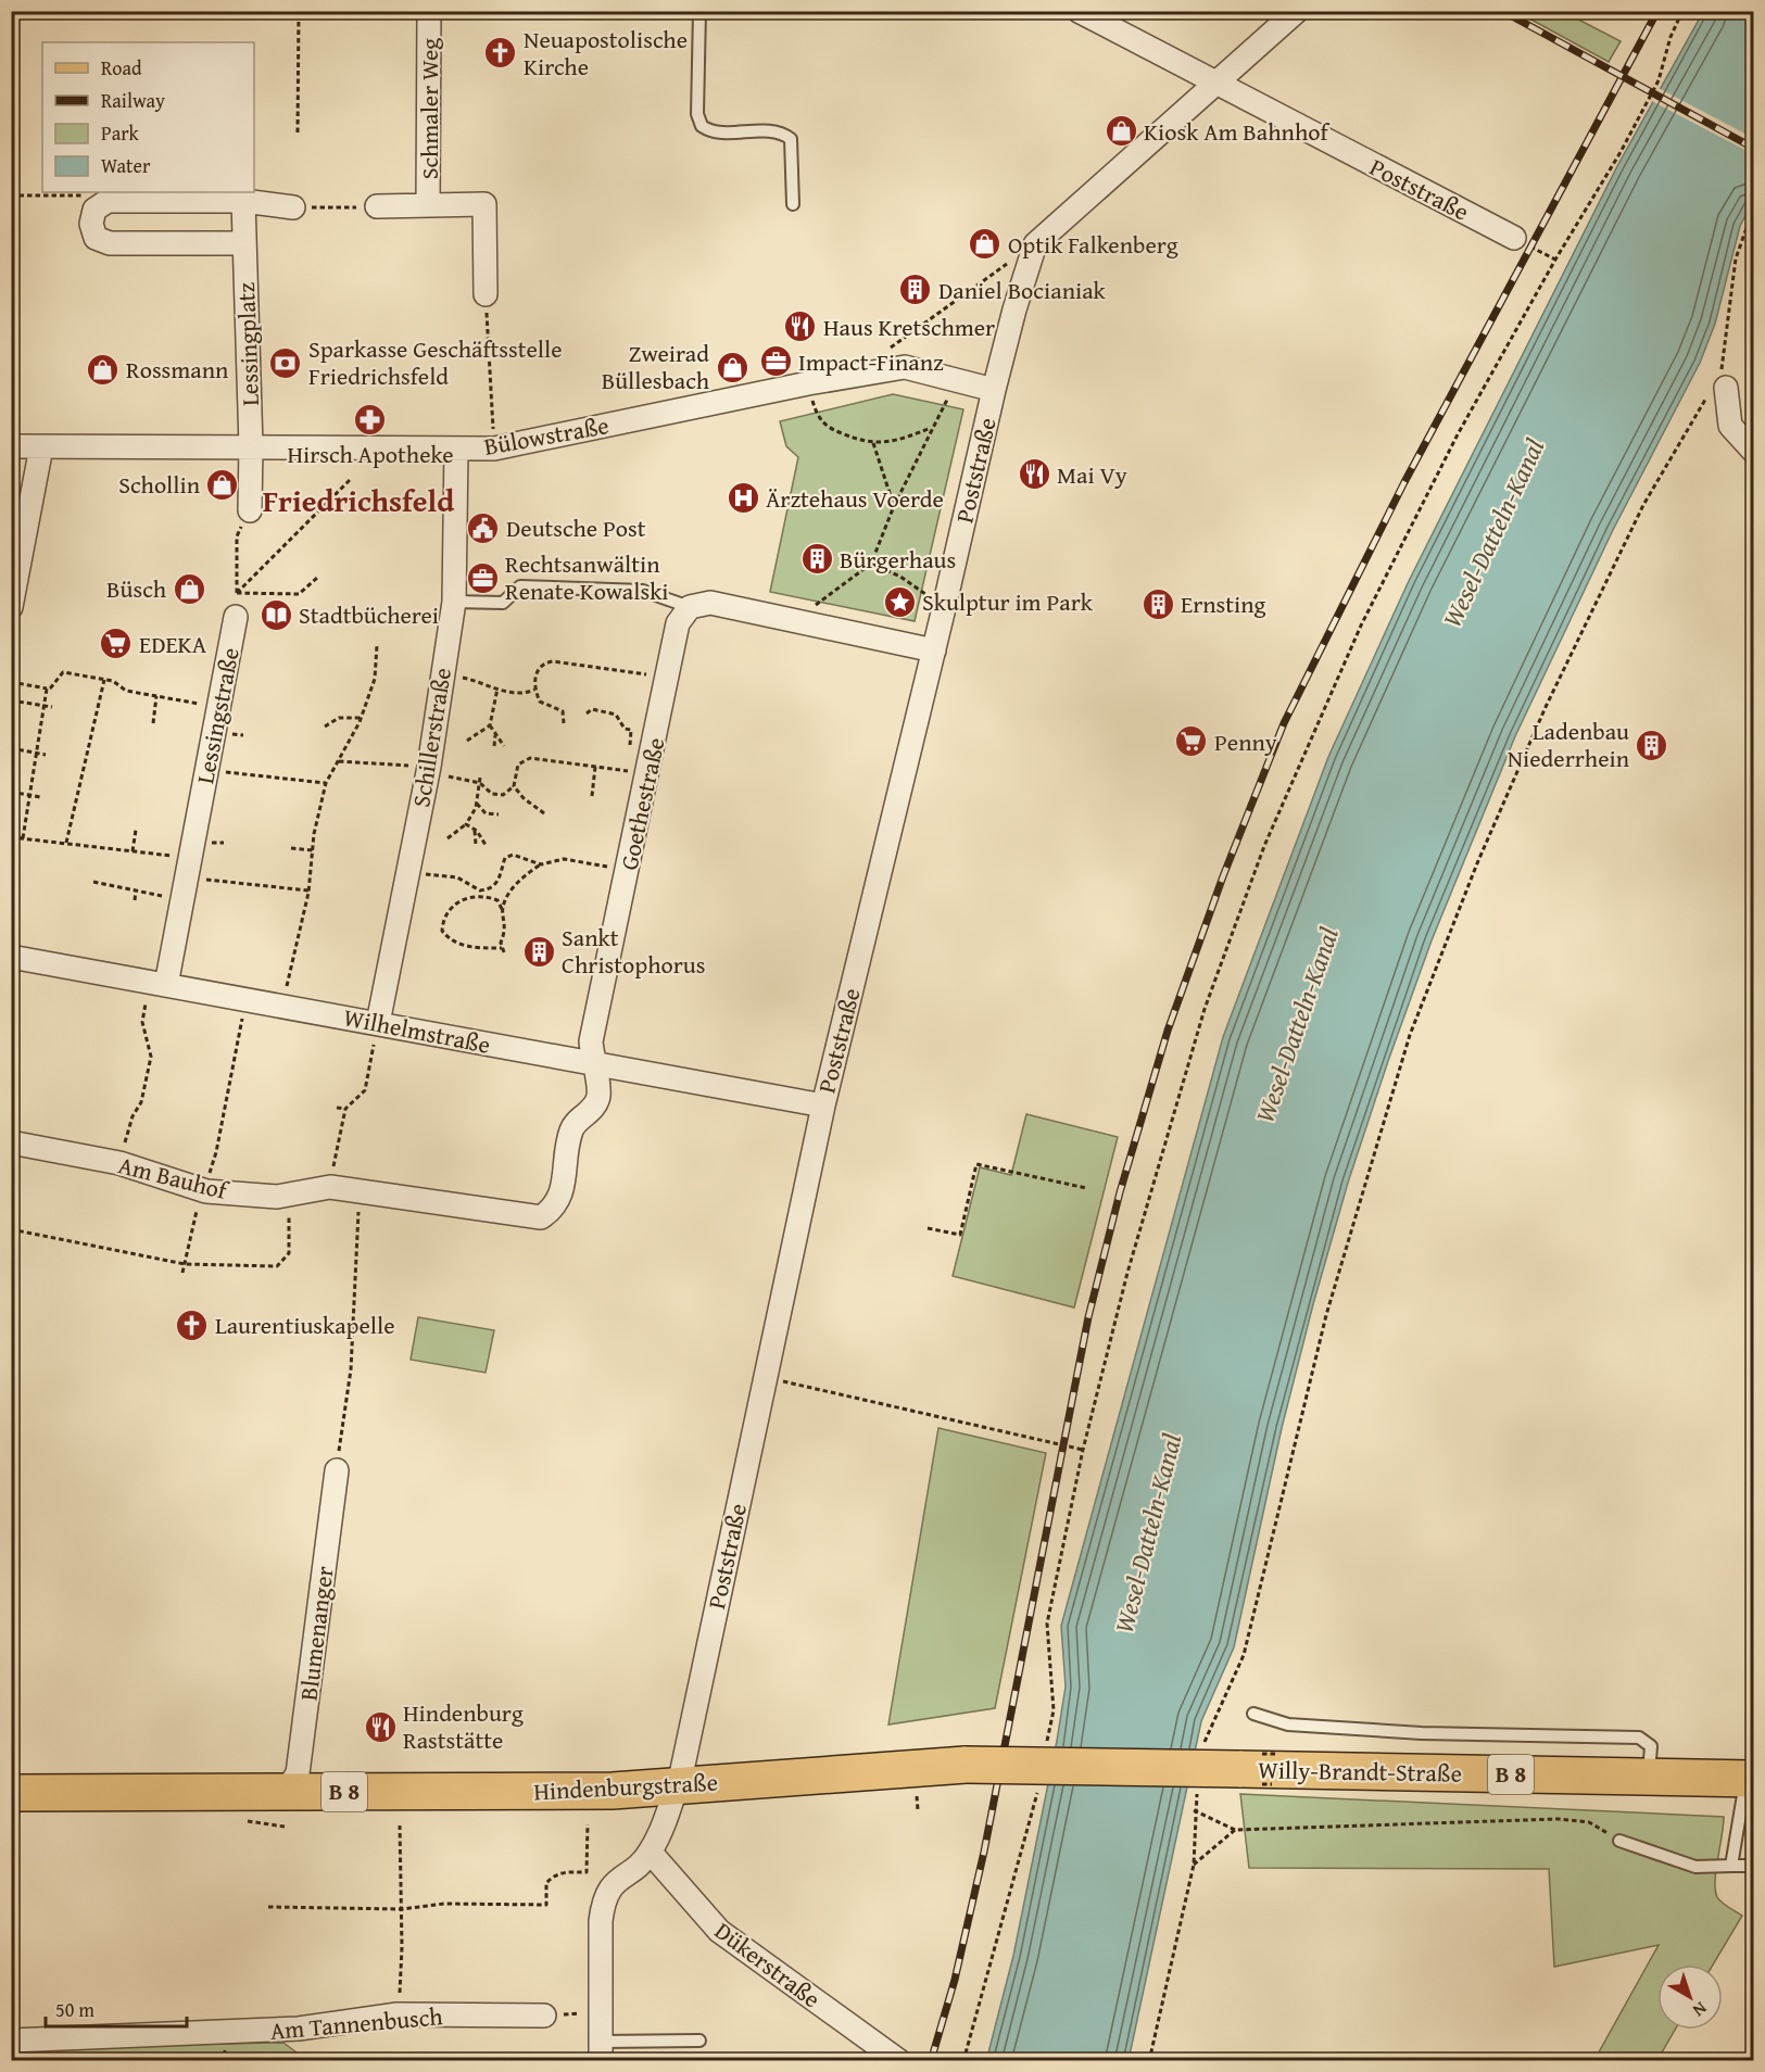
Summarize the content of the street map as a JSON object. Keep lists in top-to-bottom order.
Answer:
{
  "streets": {
    "main road": ["Willy-Brandt-Straße", "B 8", "Hindenburgstraße"],
    "street": [
      "Schmaler Weg",
      "Poststraße",
      "Lessingplatz",
      "Bülowstraße",
      "Lessingstraße",
      "Schillerstraße",
      "Goethestraße",
      "Wilhelmstraße",
      "Am Bauhof",
      "Blumenanger",
      "Dükerstraße",
      "Am Tannenbusch"
    ]
  },
  "crossings": [
    ["Poststraße", "Bülowstraße"],
    ["Poststraße", "Wilhelmstraße"],
    ["Poststraße", "Hindenburgstraße"],
    ["Poststraße", "Dükerstraße"],
    ["Lessingplatz", "Bülowstraße"],
    ["Bülowstraße", "Schillerstraße"],
    ["Lessingstraße", "Wilhelmstraße"],
    ["Schillerstraße", "Wilhelmstraße"],
    ["Goethestraße", "Wilhelmstraße"],
    ["Goethestraße", "Am Bauhof"],
    ["Blumenanger", "Hindenburgstraße"],
    ["Willy-Brandt-Straße", "Hindenburgstraße"]
  ],
  "districts": ["Friedrichsfeld"],
  "water": ["Wesel-Datteln-Kanal"],
  "places": {
    "church": ["Neuapostolische Kirche", "Laurentiuskapelle"],
    "shop": [
      "Kiosk Am Bahnhof",
      "Optik Falkenberg",
      "Zweirad Büllesbach",
      "Rossmann",
      "Schollin",
      "Büsch"
    ],
    "building": [
      "Daniel Bocianiak",
      "Bürgerhaus",
      "Ernsting",
      "Ladenbau Niederrhein",
      "Sankt Christophorus"
    ],
    "restaurant": ["Haus Kretschmer", "Mai Vy", "Hindenburg Raststätte"],
    "office": ["Impact-Finanz", "Rechtsanwältin Renate Kowalski"],
    "bank": ["Sparkasse Geschäftsstelle Friedrichsfeld"],
    "pharmacy": ["Hirsch Apotheke"],
    "hospital": ["Ärztehaus Voerde"],
    "public building": ["Deutsche Post"],
    "place": ["Skulptur im Park"],
    "library": ["Stadtbücherei"],
    "supermarket": ["EDEKA", "Penny"]
  },
  "legend": [
    "Road",
    "Railway",
    "Park",
    "Water"
  ],
  "scale_bar": "50 m",
  "north": "bottom right"
}
